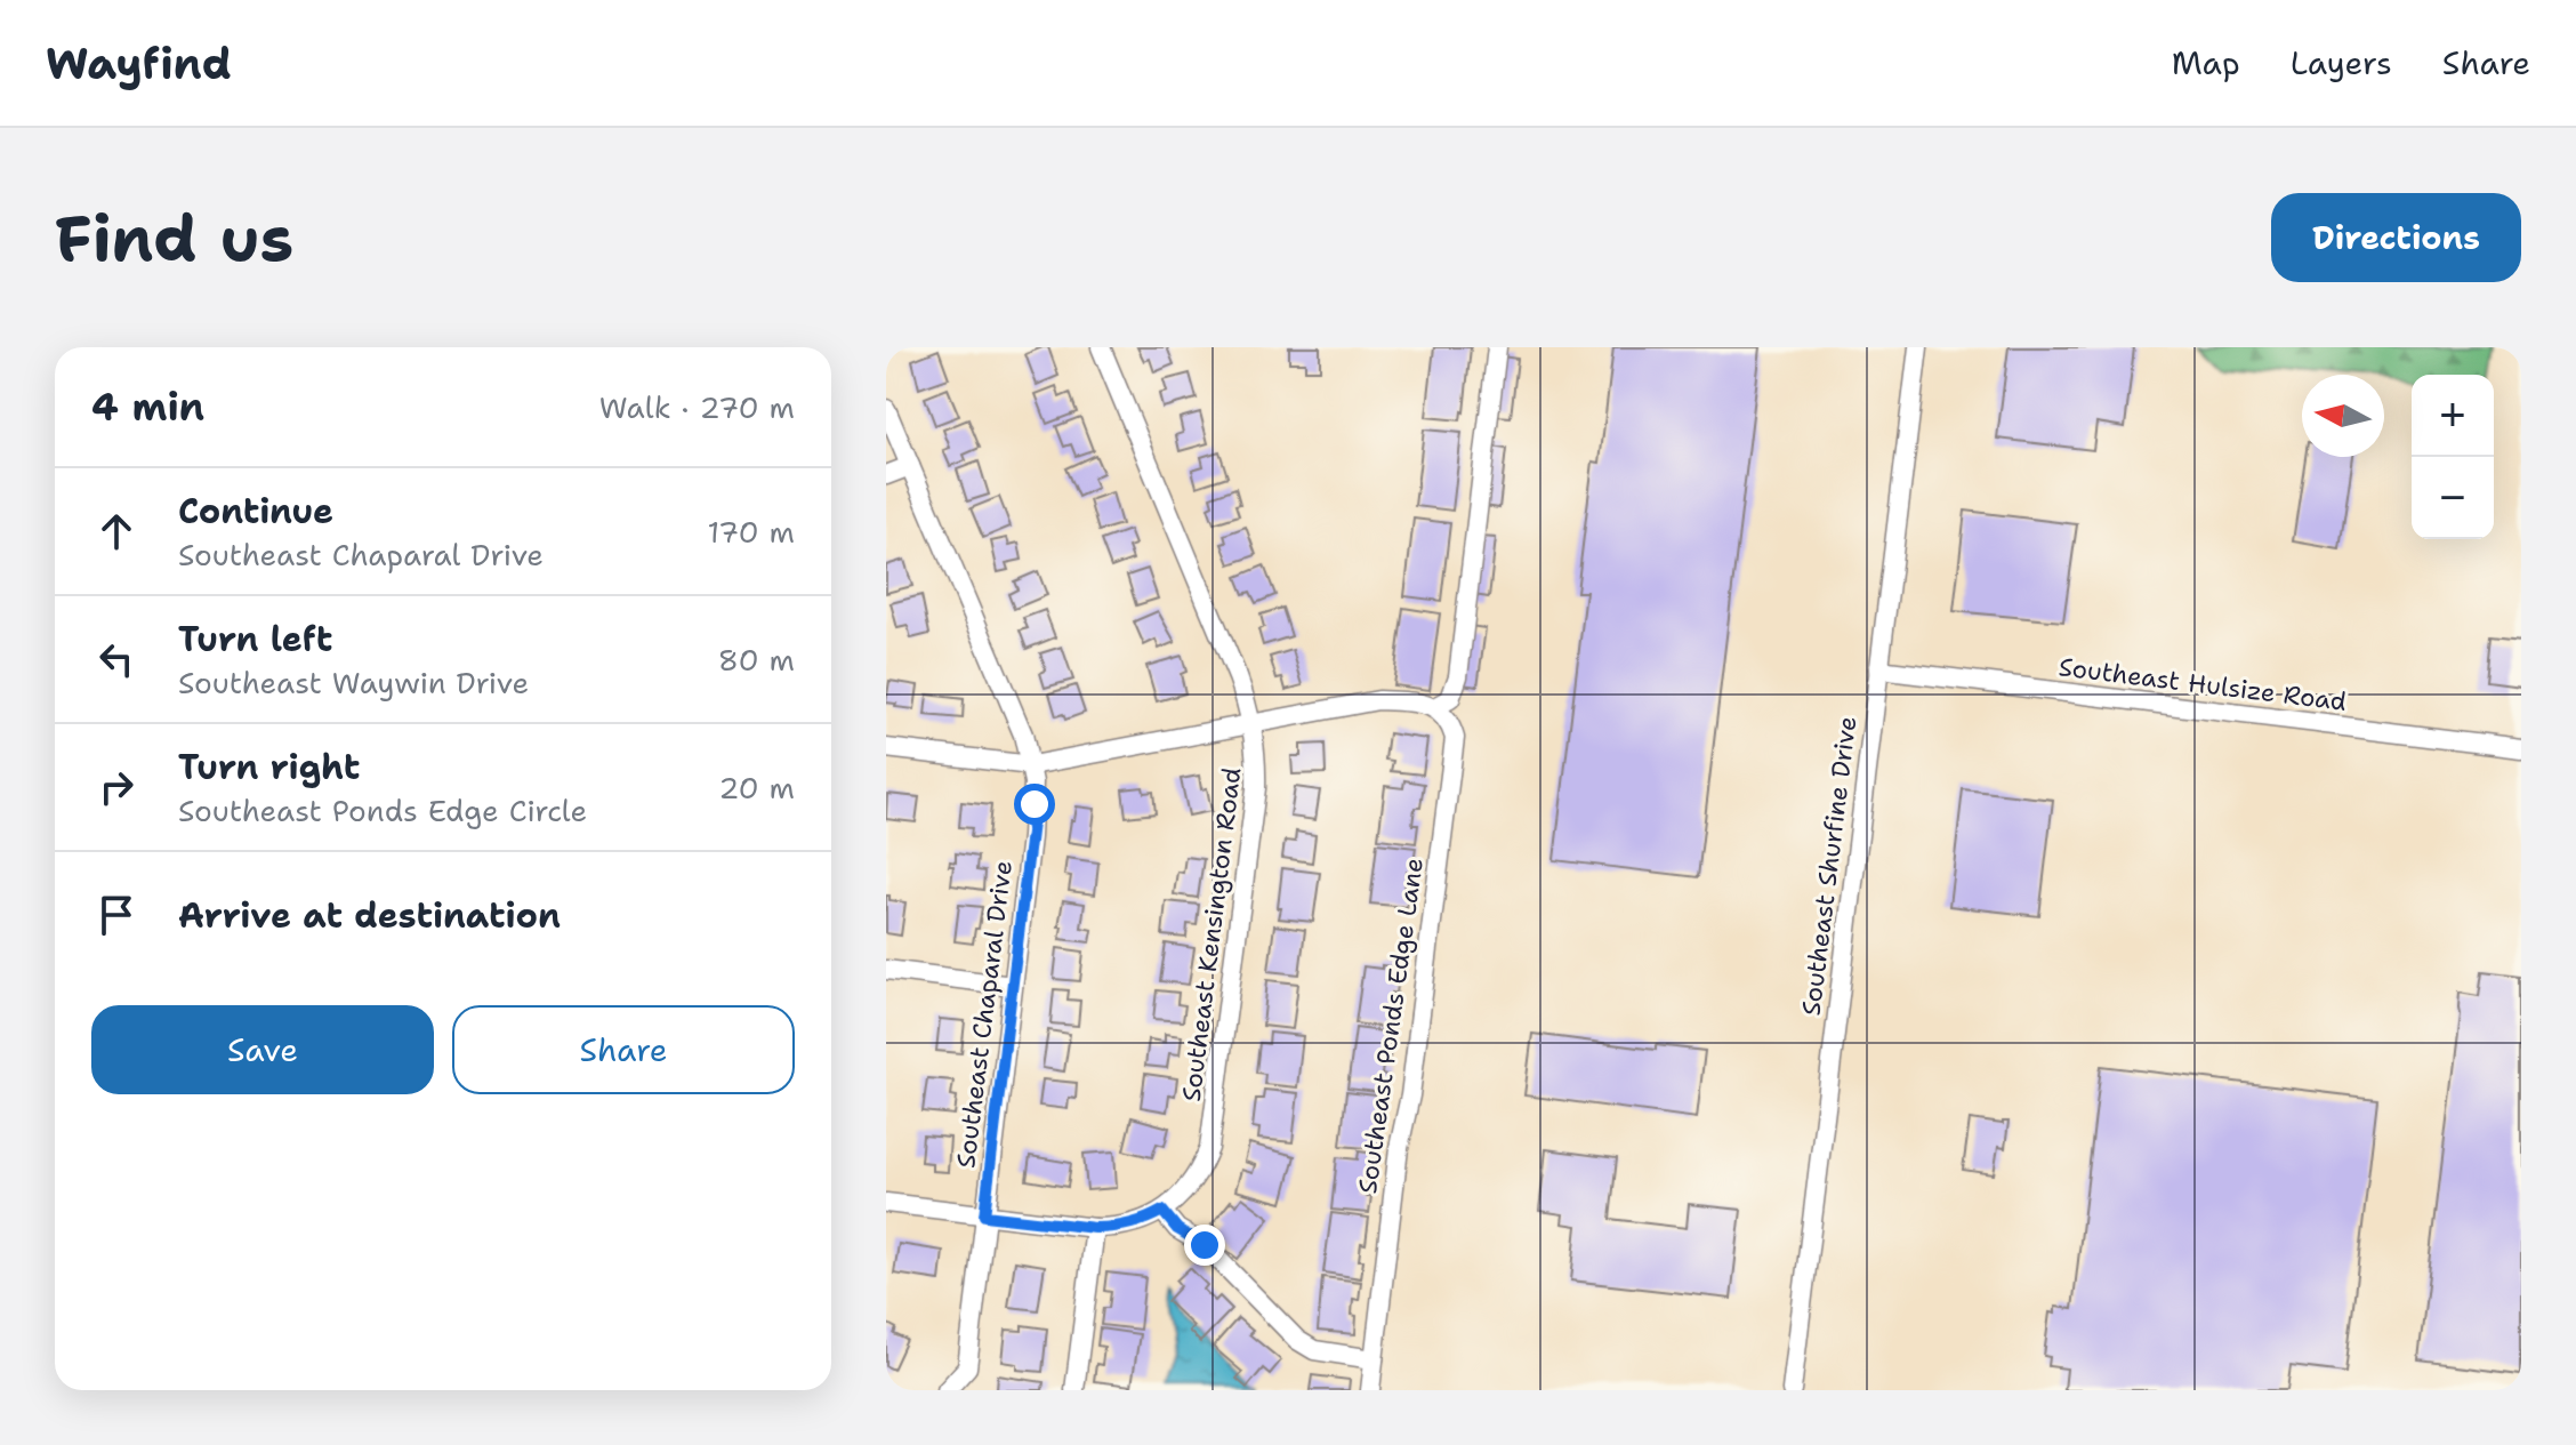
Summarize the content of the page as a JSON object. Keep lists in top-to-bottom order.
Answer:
{
  "streets": {
    "street": [
      "Southeast Hulsize Road",
      "Southeast Shurfine Drive",
      "Southeast Kensington Road",
      "Southeast Chaparal Drive",
      "Southeast Ponds Edge Lane"
    ]
  },
  "crossings": [
    ["Southeast Hulsize Road", "Southeast Shurfine Drive"]
  ],
  "north": "left",
  "page": {
    "header": "Wayfind",
    "nav": ["Map", "Layers", "Share"],
    "buttons": [
      "Directions",
      ["Save", "Share"]
    ],
    "title": "Find us",
    "heading": ["4 min", "Walk · 270 m"],
    "map_buttons": ["+", "−"],
    "list": [
      ["Continue", "Southeast Chaparal Drive", "170 m"],
      ["Turn left", "Southeast Waywin Drive", "80 m"],
      ["Turn right", "Southeast Ponds Edge Circle", "20 m"],
      "Arrive at destination"
    ]
  }
}
